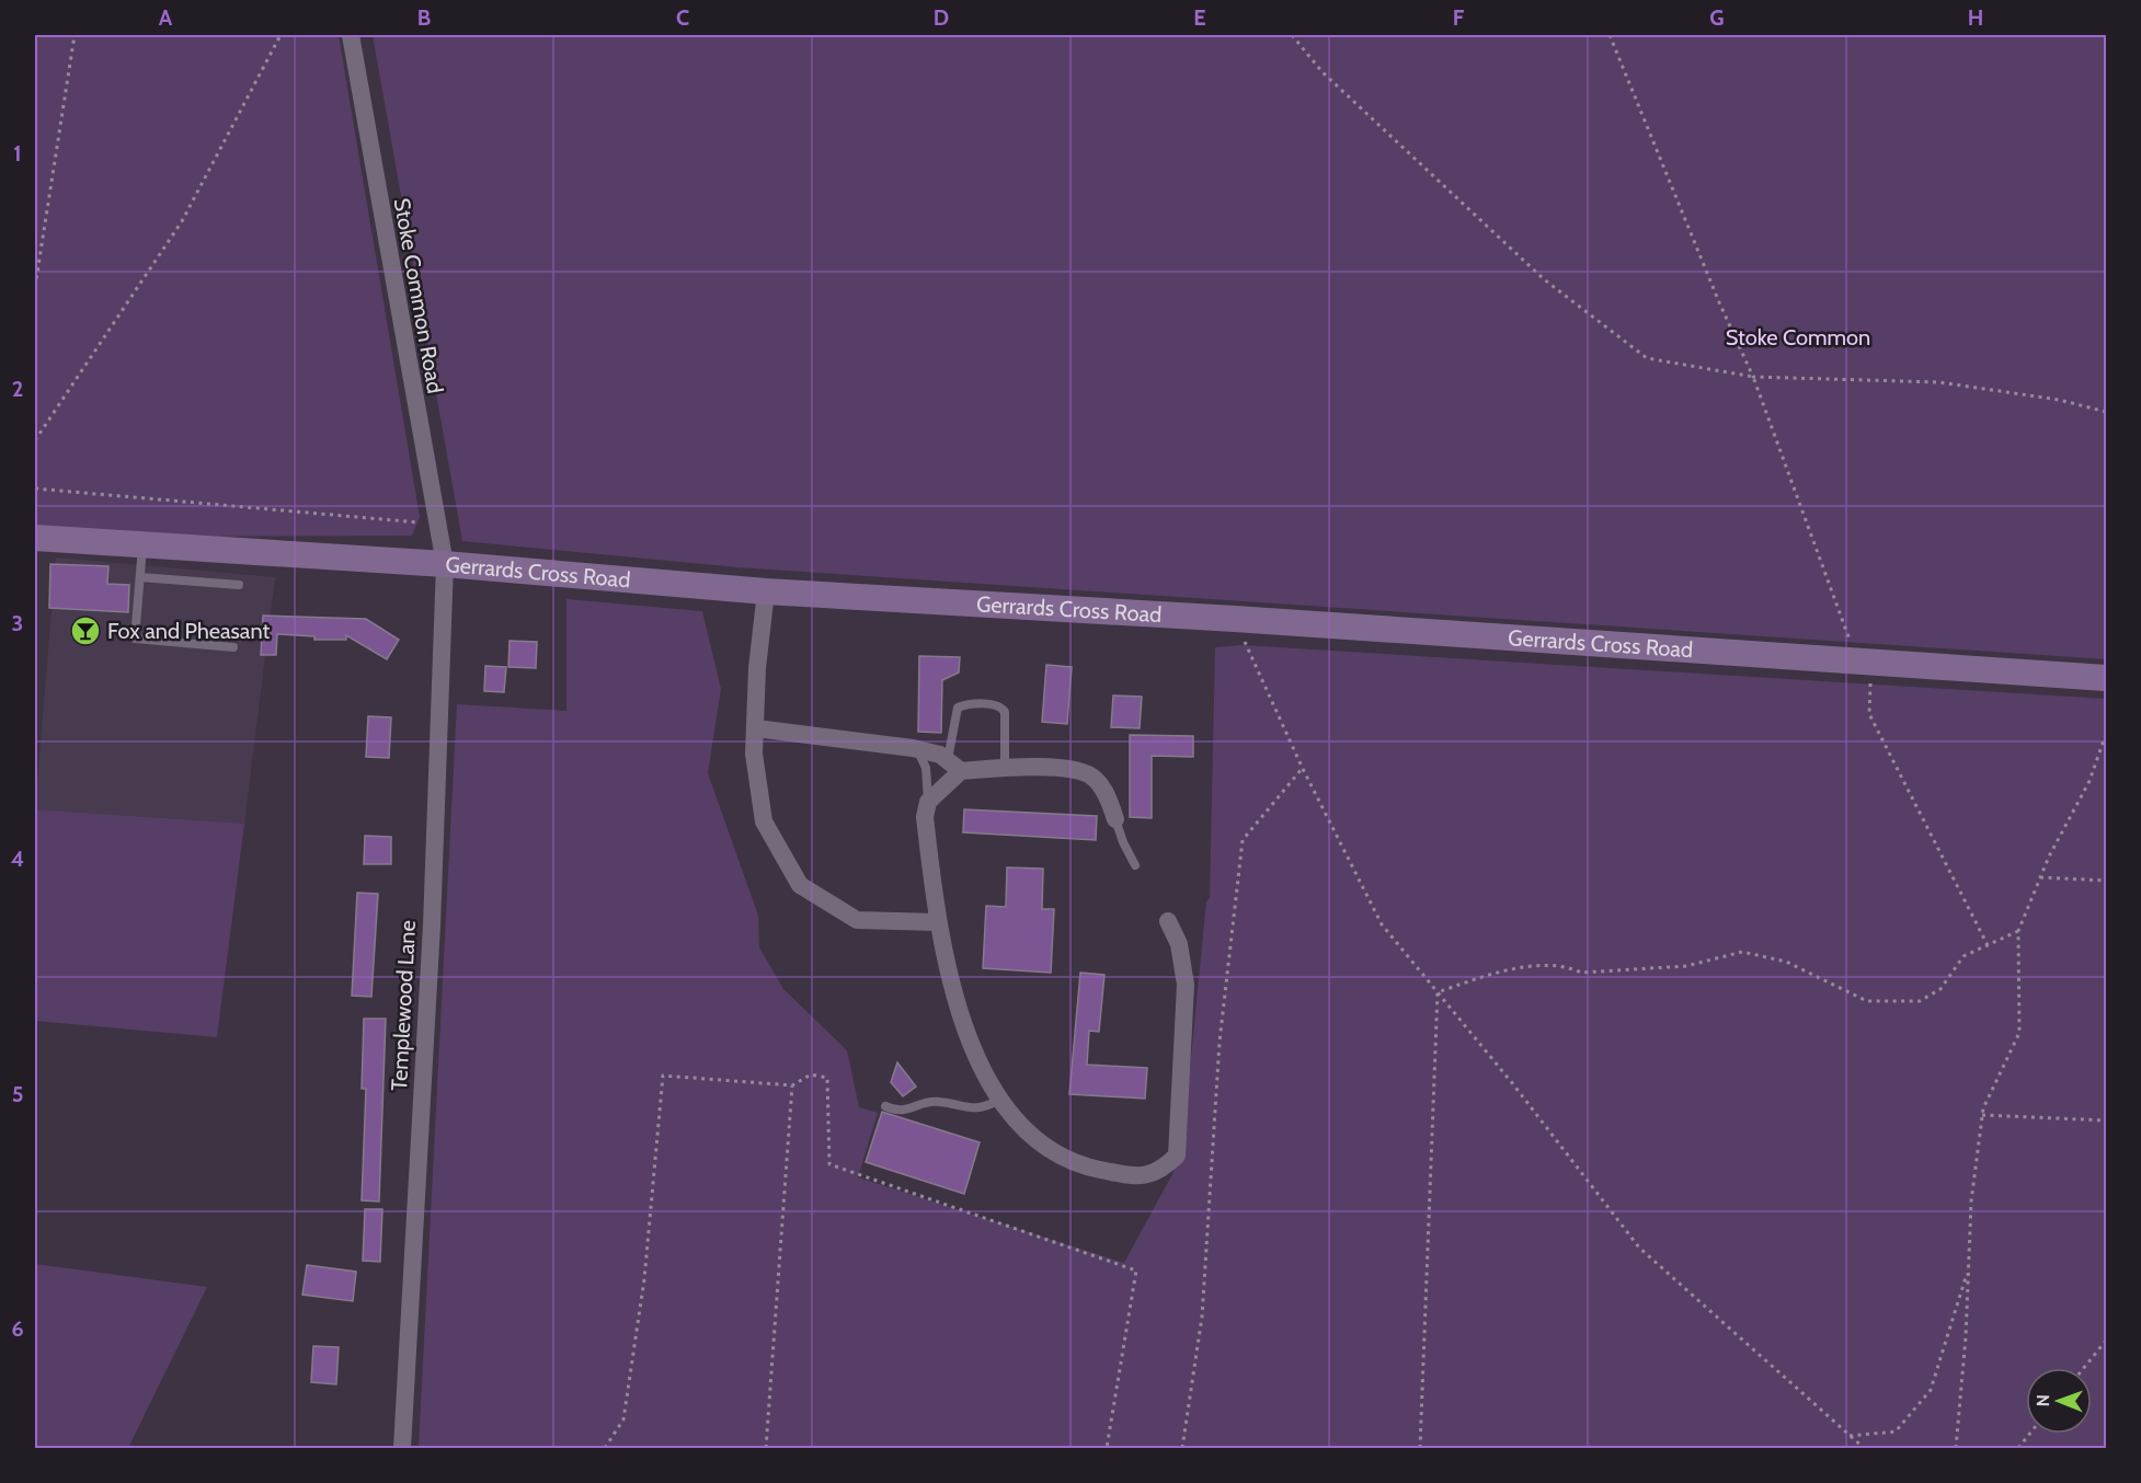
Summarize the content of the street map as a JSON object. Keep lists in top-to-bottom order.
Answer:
{
  "streets": {
    "main road": ["Gerrards Cross Road"],
    "street": ["Stoke Common Road", "Templewood Lane"]
  },
  "crossings": [
    ["Stoke Common Road", "Gerrards Cross Road"],
    ["Stoke Common Road", "Templewood Lane"],
    ["Gerrards Cross Road", "Templewood Lane"]
  ],
  "parks": ["Stoke Common"],
  "places": {
    "bar": ["Fox and Pheasant"]
  },
  "north": "left",
  "grid": {
    "columns": [
      "A",
      "B",
      "C",
      "D",
      "E",
      "F",
      "G",
      "H"
    ],
    "rows": [
      "1",
      "2",
      "3",
      "4",
      "5",
      "6"
    ]
  }
}
